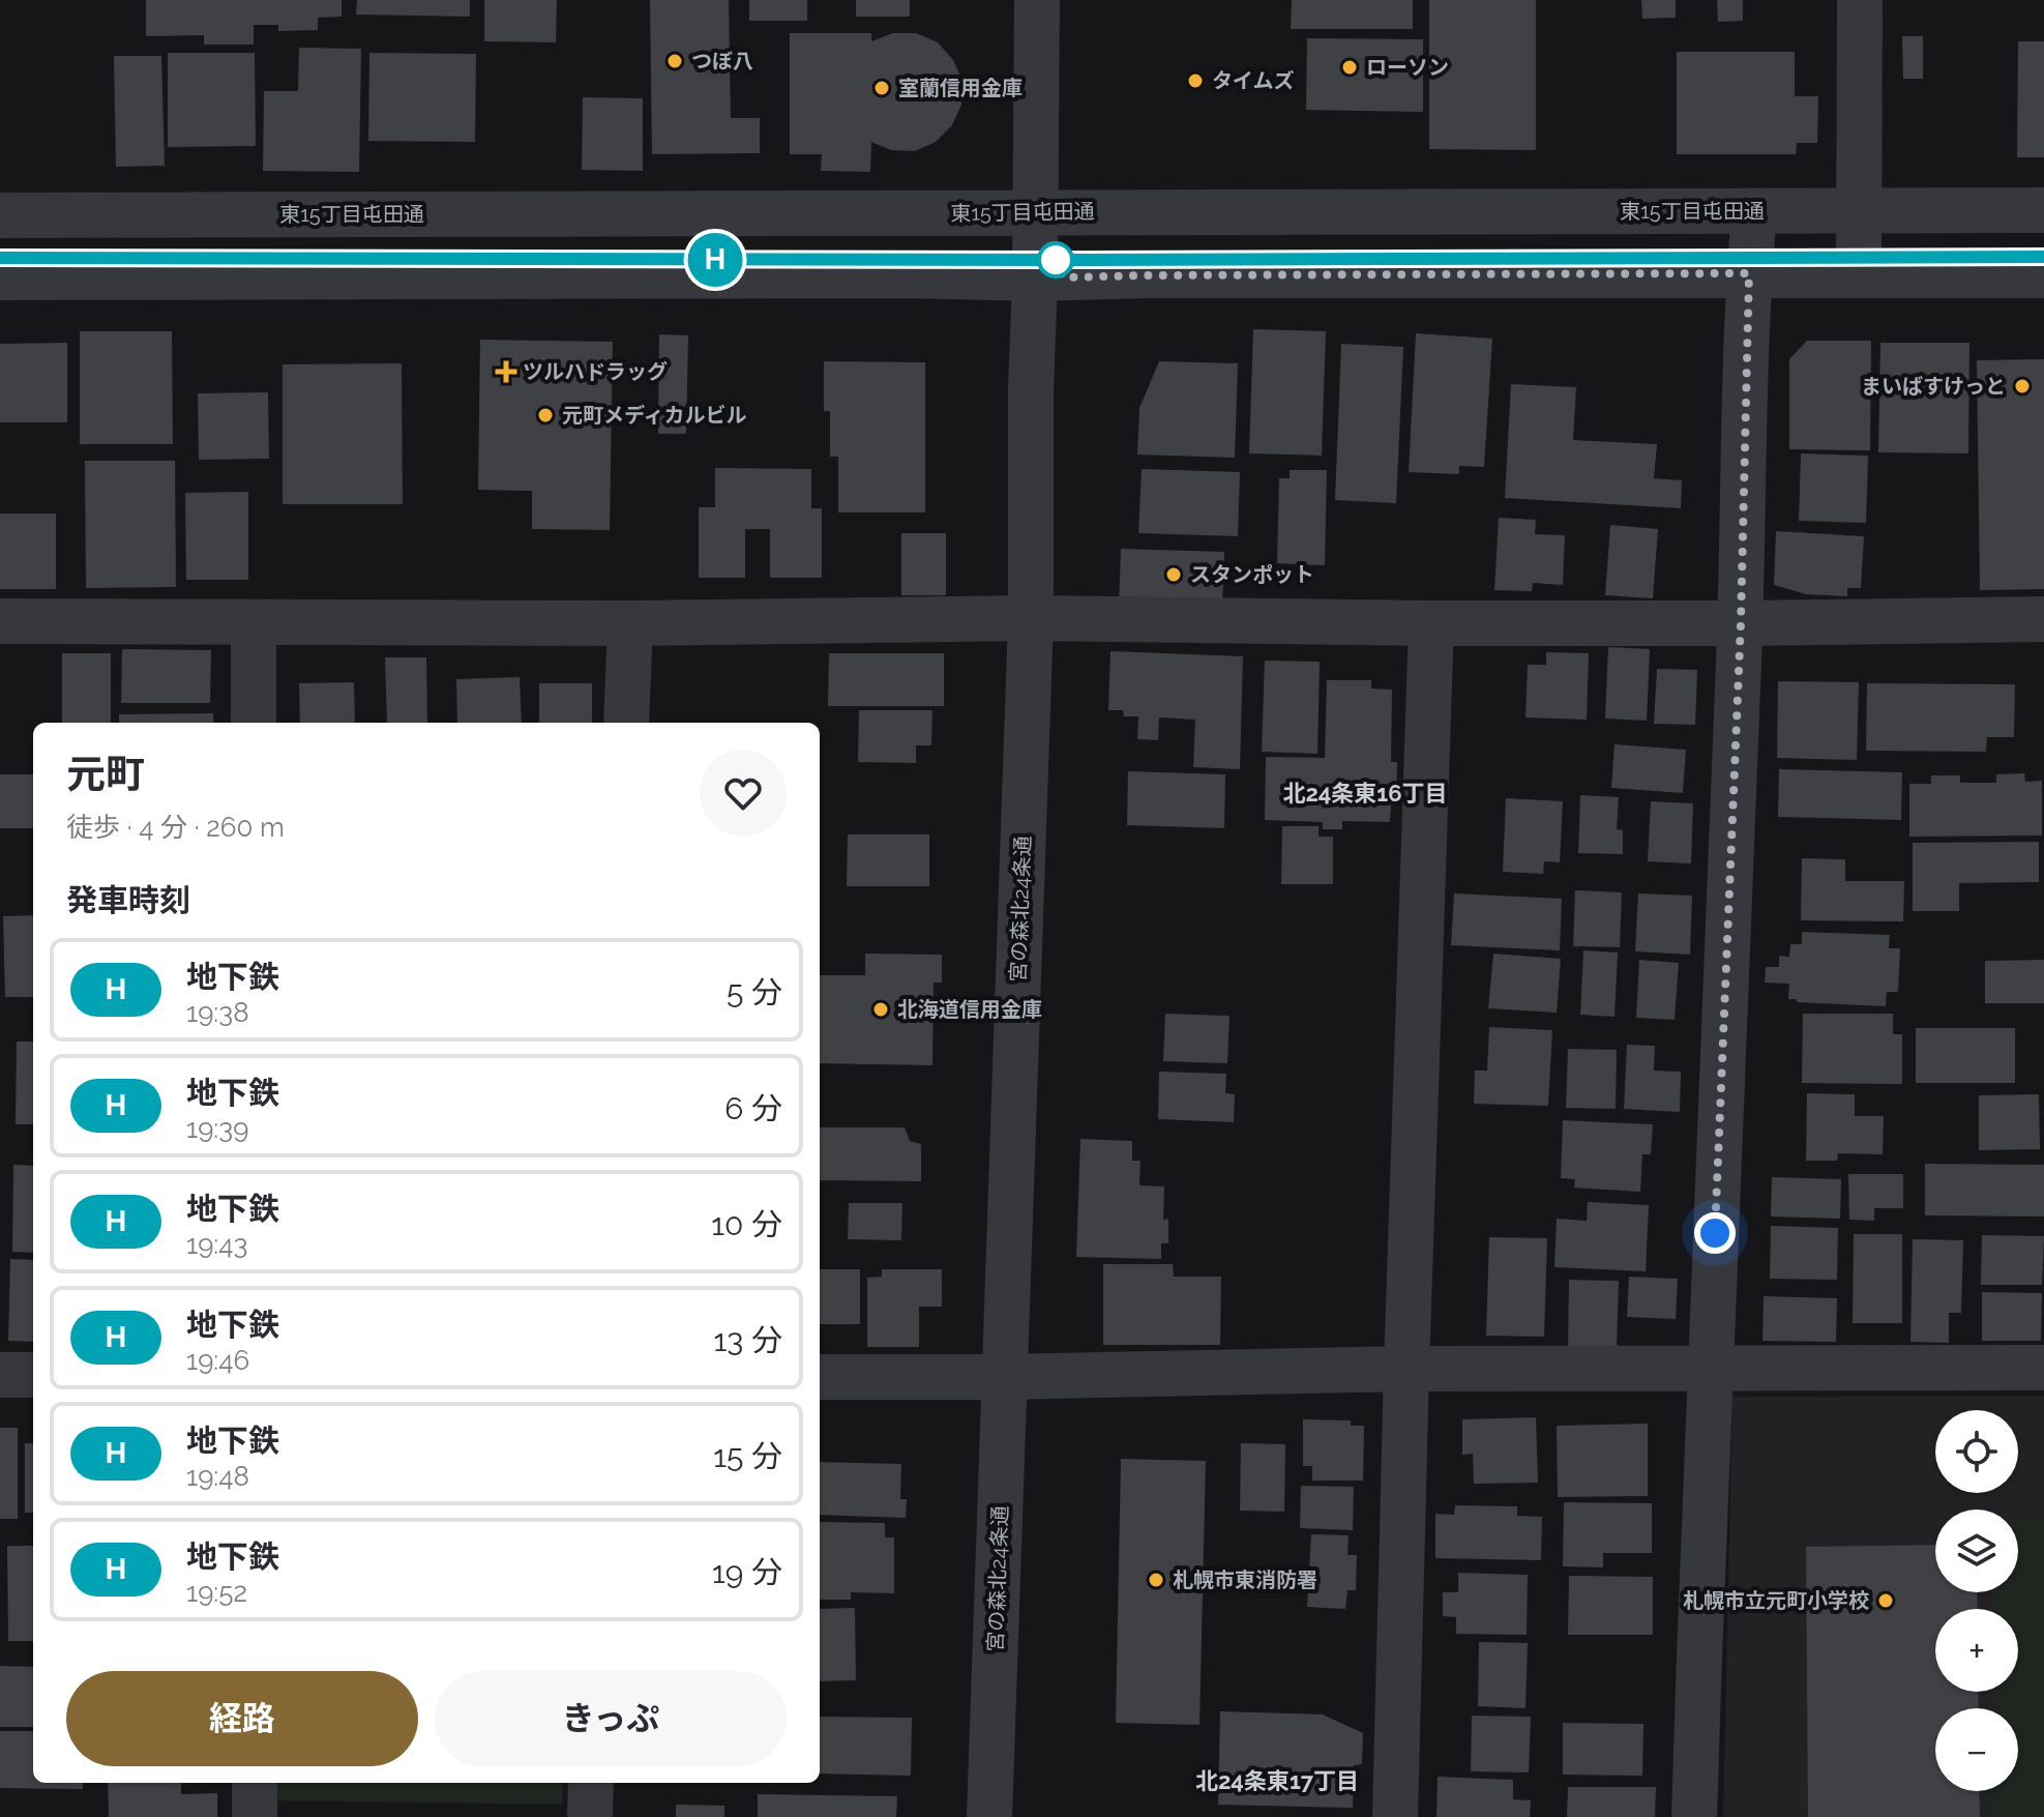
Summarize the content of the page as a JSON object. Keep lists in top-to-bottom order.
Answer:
{
  "streets": {
    "street": ["東15丁目屯田通", "宮の森北24条通"]
  },
  "crossings": [
    ["東15丁目屯田通", "宮の森北24条通"]
  ],
  "districts": ["北24条東16丁目", "北24条東17丁目"],
  "places": {
    "other": [
      "つぼ八",
      "ローソン",
      "タイムズ",
      "室蘭信用金庫",
      "まいばすけっと",
      "元町メディカルビル",
      "スタンポット",
      "北海道信用金庫",
      "札幌市東消防署",
      "札幌市立元町小学校"
    ],
    "health": ["ツルハドラッグ"]
  },
  "lines": ["metro line H"],
  "page": {
    "on_map": "H",
    "heading": [
      ["元町", "徒歩 · 4 分 · 260 m"],
      "発車時刻"
    ],
    "list": [
      {
        "mark": "H",
        "name": "地下鉄",
        "note": "19:38",
        "value": "5 分"
      },
      {
        "mark": "H",
        "name": "地下鉄",
        "note": "19:39",
        "value": "6 分"
      },
      {
        "mark": "H",
        "name": "地下鉄",
        "note": "19:43",
        "value": "10 分"
      },
      {
        "mark": "H",
        "name": "地下鉄",
        "note": "19:46",
        "value": "13 分"
      },
      {
        "mark": "H",
        "name": "地下鉄",
        "note": "19:48",
        "value": "15 分"
      },
      {
        "mark": "H",
        "name": "地下鉄",
        "note": "19:52",
        "value": "19 分"
      }
    ],
    "map_buttons": ["+", "−"],
    "buttons": ["経路", "きっぷ"]
  }
}
